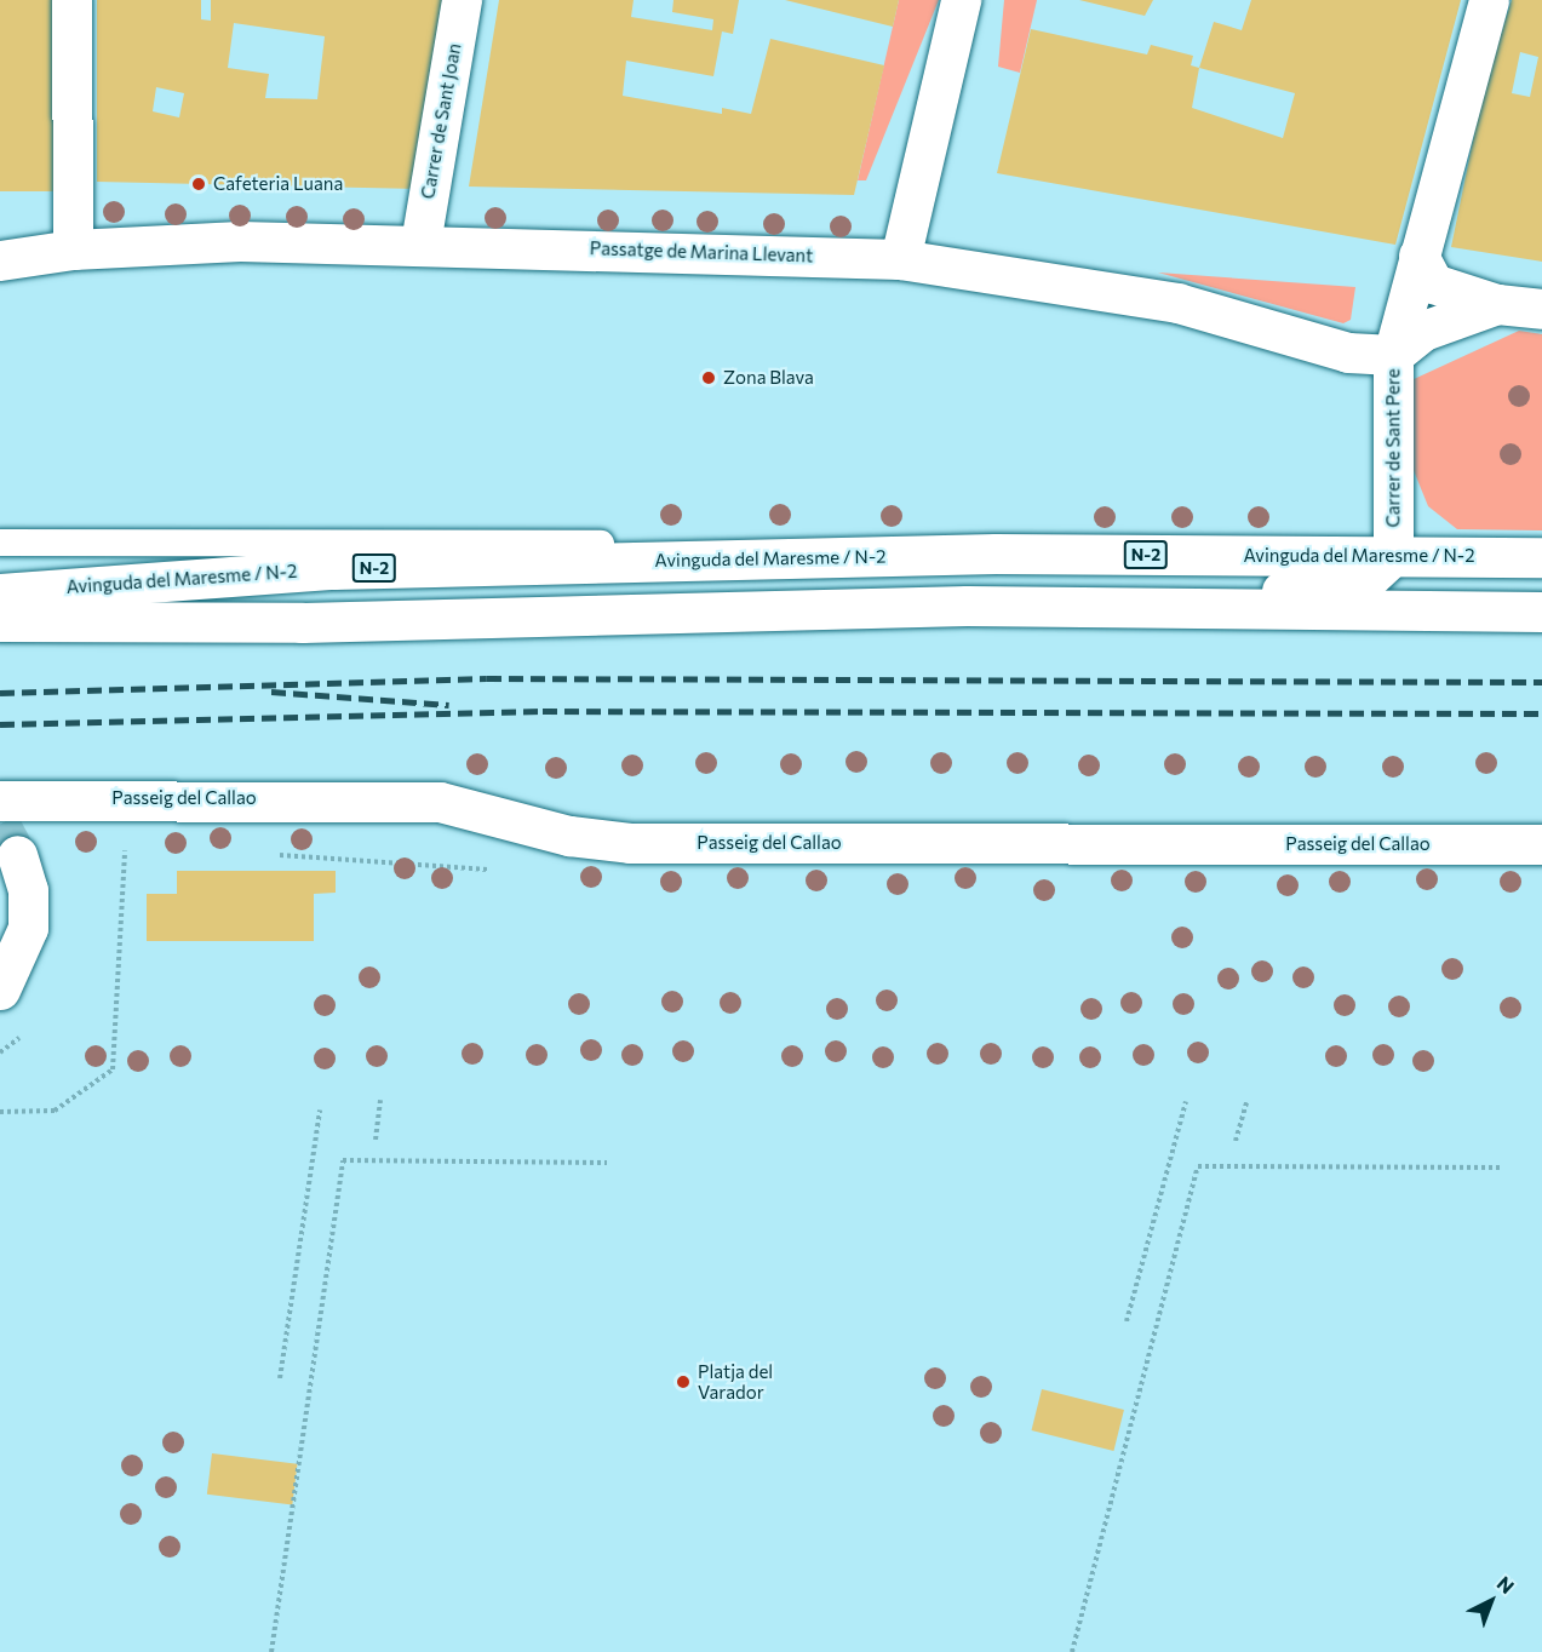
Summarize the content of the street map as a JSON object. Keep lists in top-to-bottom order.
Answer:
{
  "streets": {
    "street": [
      "Carrer de Sant Joan",
      "Passatge de Marina Llevant",
      "Carrer de Sant Pere",
      "N-2",
      "Avinguda del Maresme / N-2",
      "Passeig del Callao"
    ]
  },
  "crossings": [
    ["Carrer de Sant Joan", "Passatge de Marina Llevant"],
    ["Passatge de Marina Llevant", "Carrer de Sant Pere"],
    ["Carrer de Sant Pere", "Avinguda del Maresme / N-2"]
  ],
  "places": ["Cafeteria Luana", "Zona Blava", "Platja del Varador"],
  "north": "top right"
}
